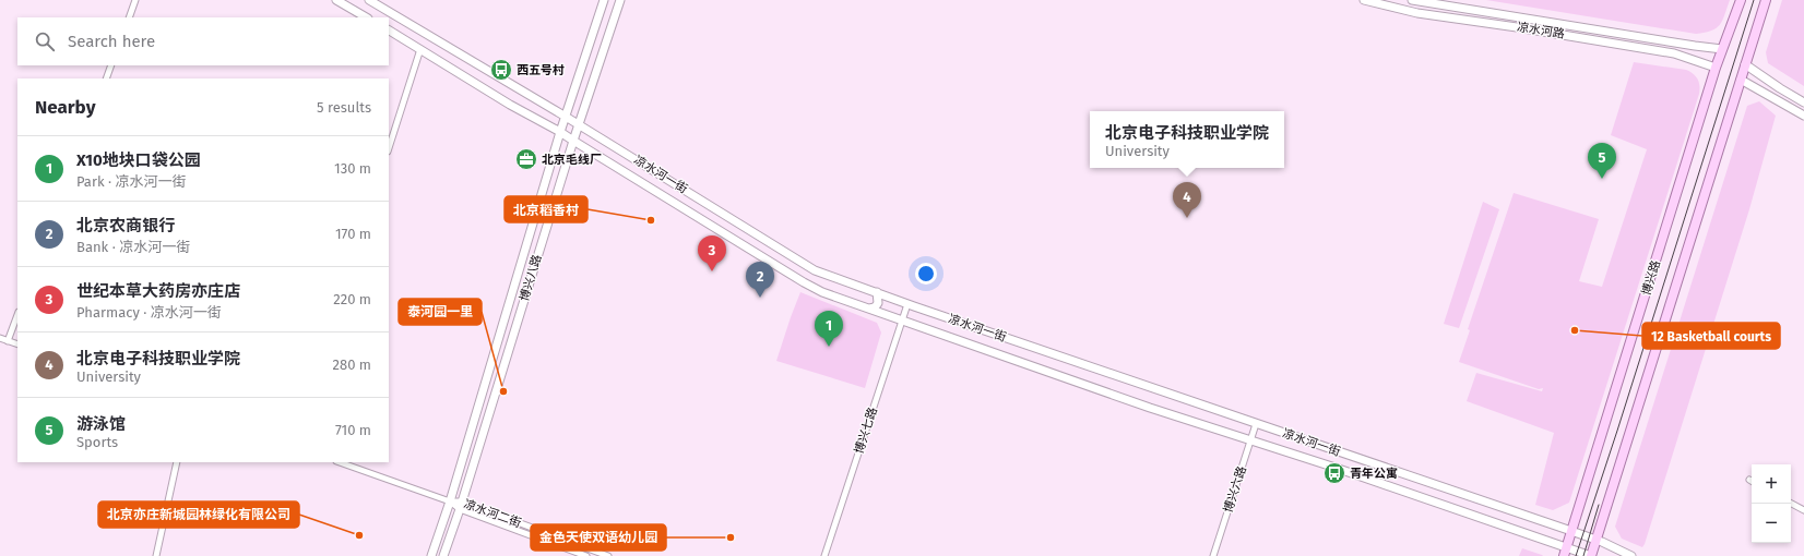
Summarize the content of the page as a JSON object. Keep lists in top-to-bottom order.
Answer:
{
  "streets": {
    "main road": [
      "凉水河路",
      "凉水河一街",
      "博兴八路",
      "博兴路"
    ],
    "street": ["博兴七路", "博兴六路", "凉水河二街"]
  },
  "crossings": [
    ["凉水河路", "博兴路"],
    ["凉水河一街", "博兴八路"],
    ["凉水河一街", "博兴路"],
    ["凉水河一街", "博兴七路"],
    ["凉水河一街", "博兴六路"],
    ["博兴八路", "凉水河二街"]
  ],
  "places": {
    "bus stop": ["西五号村", "青年公寓"],
    "office": ["北京毛线厂"],
    "other": [
      "北京稻香村",
      "12 Basketball courts",
      "泰河园一里",
      "北京亦庄新城园林绿化有限公司",
      "金色天使双语幼儿园"
    ]
  },
  "page": {
    "search": "Search here",
    "heading": ["Nearby", "5 results"],
    "popup": ["北京电子科技职业学院", "University"],
    "list": [
      {
        "mark": "1",
        "name": "X10地块口袋公园",
        "note": "Park · 凉水河一街",
        "value": "130 m"
      },
      {
        "mark": "2",
        "name": "北京农商银行",
        "note": "Bank · 凉水河一街",
        "value": "170 m"
      },
      {
        "mark": "3",
        "name": "世纪本草大药房亦庄店",
        "note": "Pharmacy · 凉水河一街",
        "value": "220 m"
      },
      {
        "mark": "4",
        "name": "北京电子科技职业学院",
        "note": "University",
        "value": "280 m"
      },
      {
        "mark": "5",
        "name": "游泳馆",
        "note": "Sports",
        "value": "710 m"
      }
    ],
    "pins": [
      "5",
      "4",
      "3",
      "2",
      "1"
    ],
    "map_buttons": ["+", "−"]
  }
}
